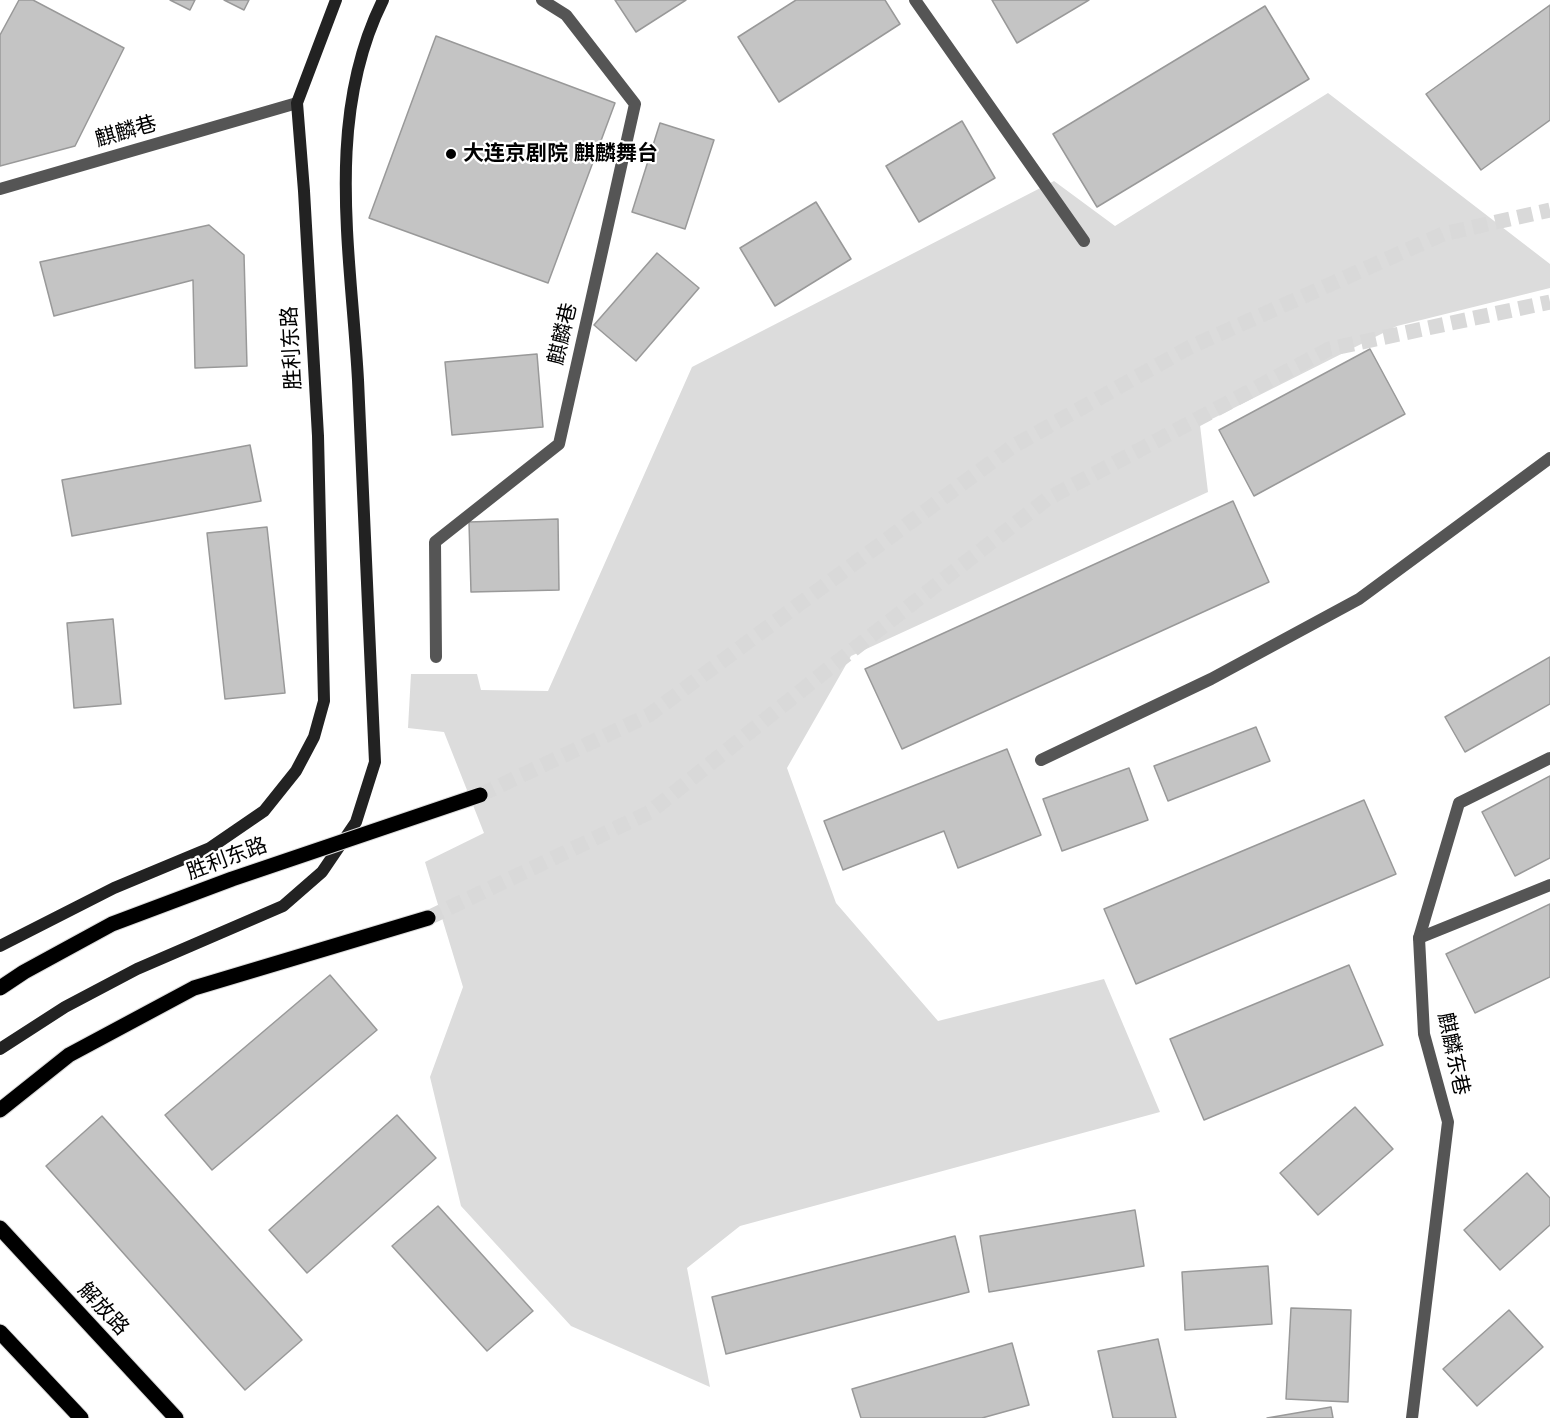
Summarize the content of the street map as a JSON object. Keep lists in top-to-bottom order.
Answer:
{
  "streets": {
    "main road": ["胜利东路", "解放路"],
    "street": ["麒麟巷", "麒麟东巷"]
  },
  "crossings": [
    ["麒麟巷", "胜利东路"]
  ],
  "places": ["大连京剧院 麒麟舞台"]
}
